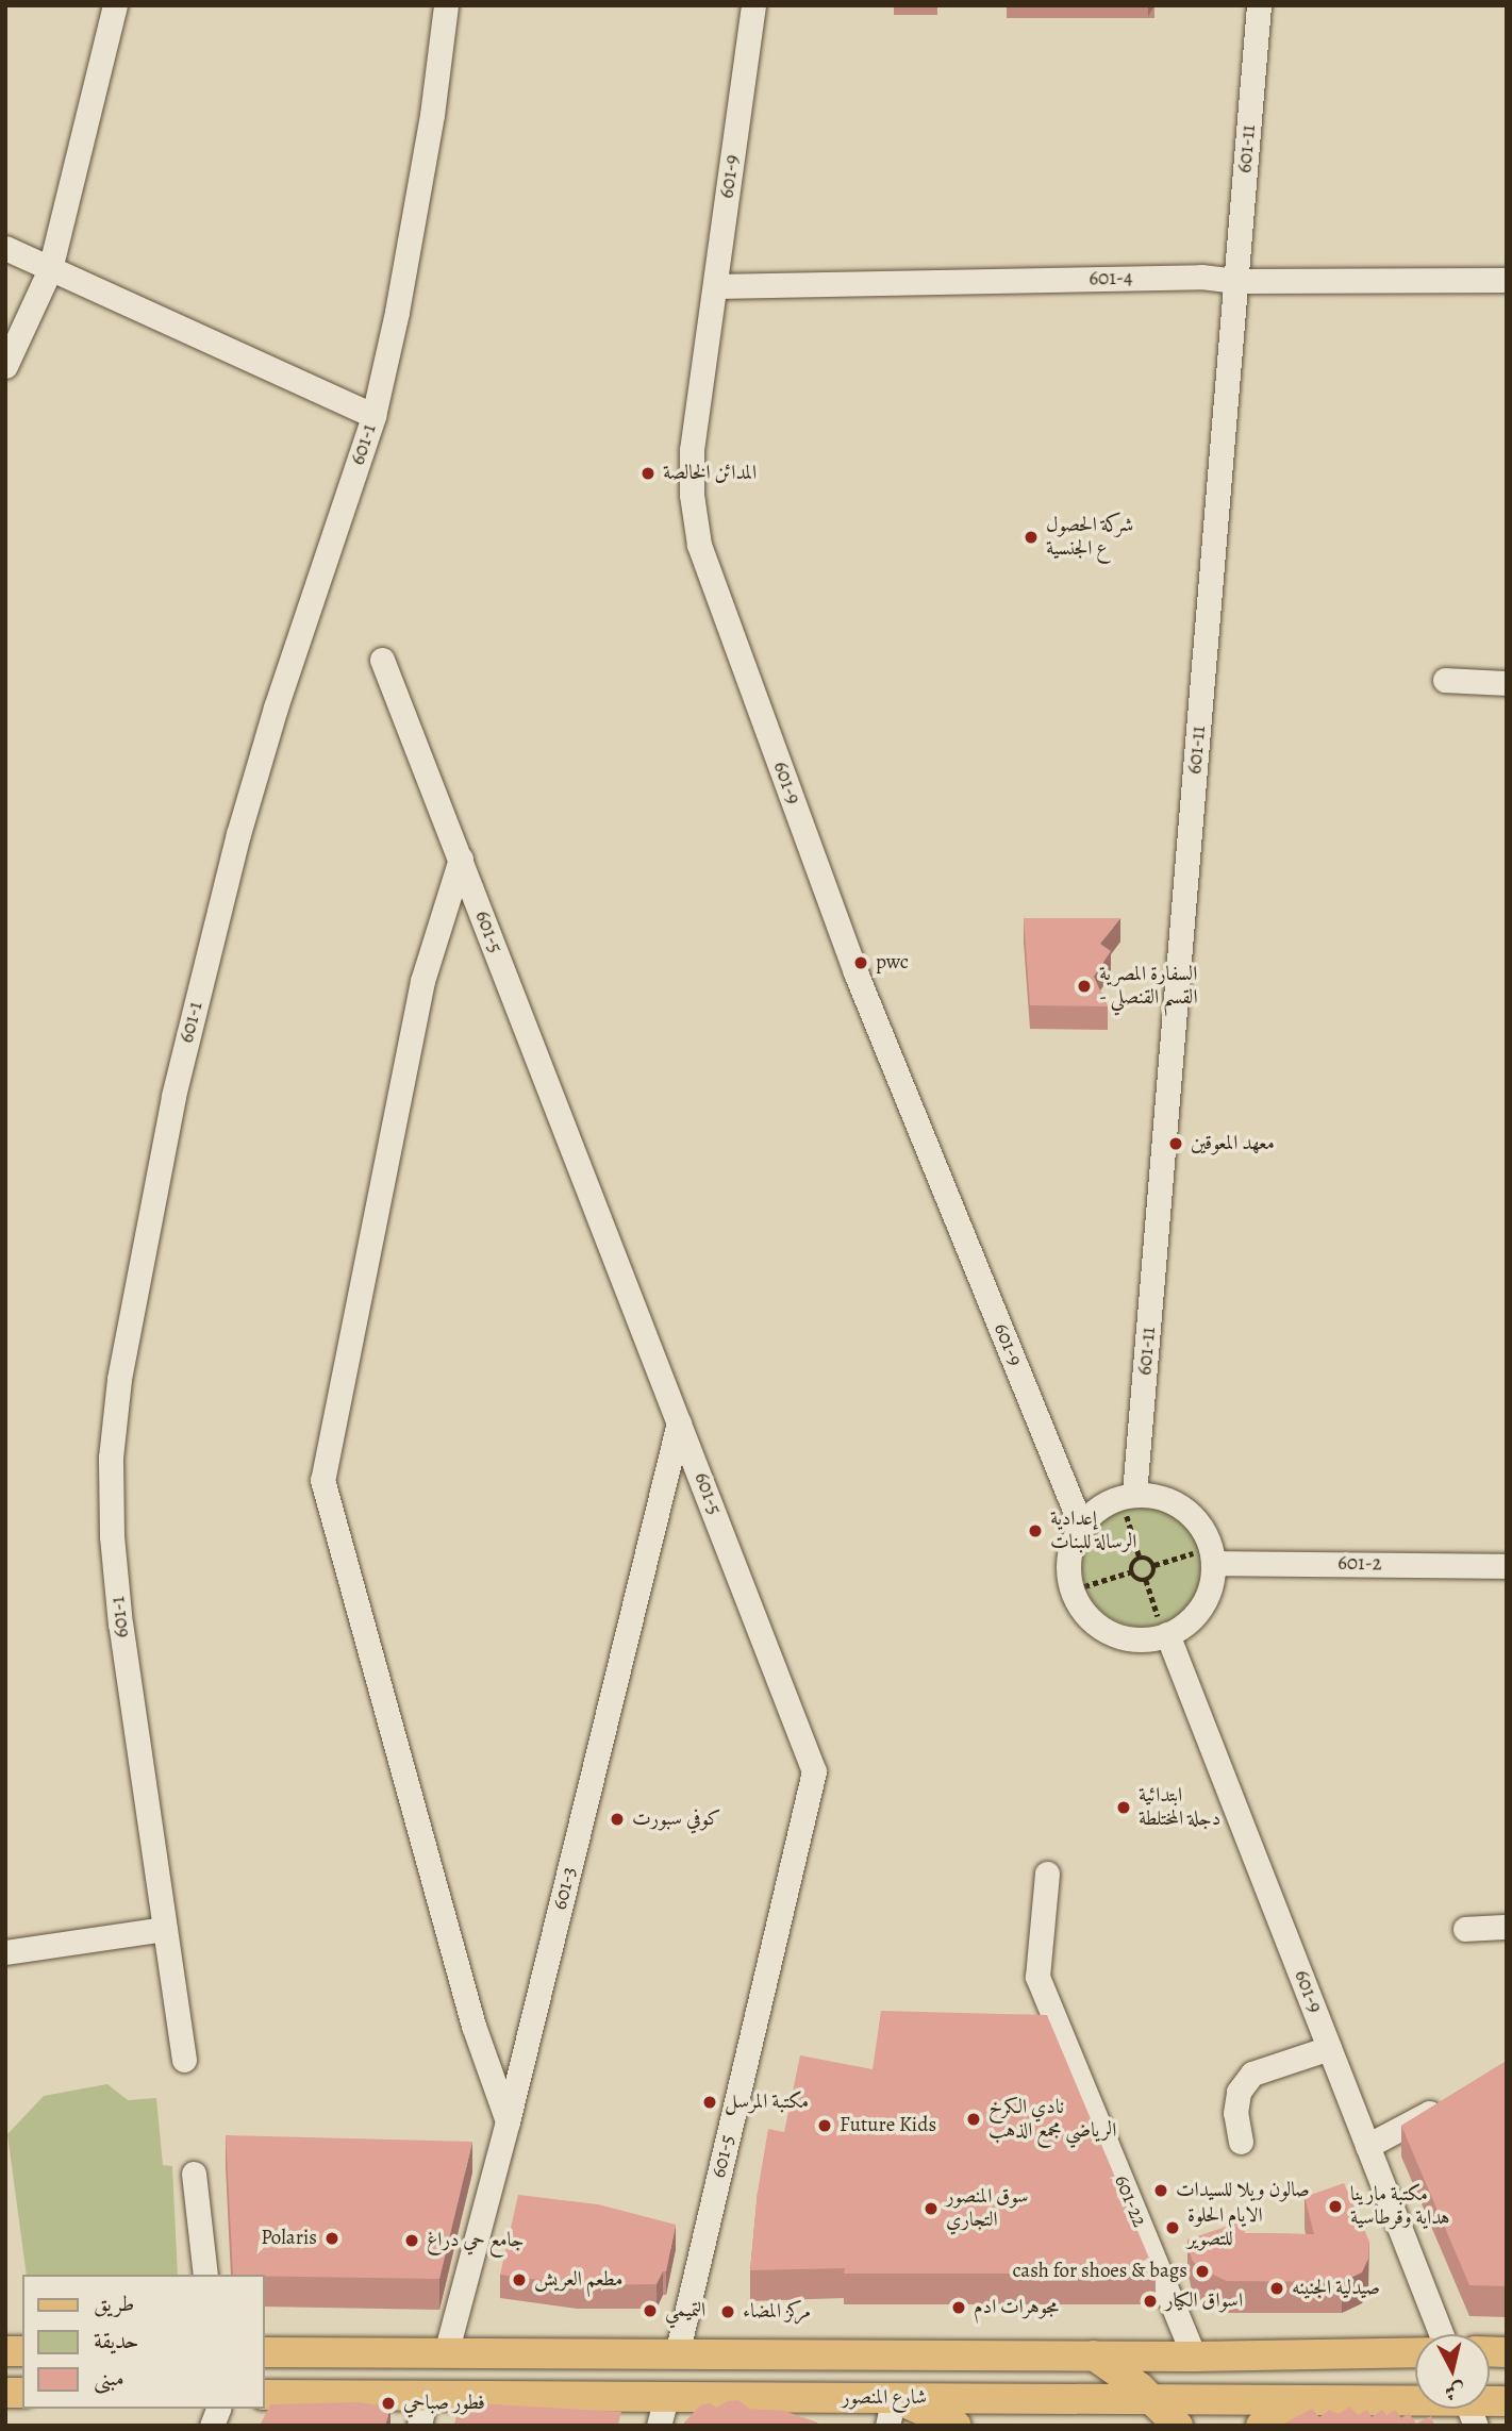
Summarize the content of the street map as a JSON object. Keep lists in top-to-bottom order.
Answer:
{
  "streets": {
    "main road": ["شارع المنصور"],
    "street": [
      "601-11",
      "601-9",
      "601-4",
      "601-1",
      "601-5",
      "601-2",
      "601-3",
      "601-22"
    ]
  },
  "crossings": [
    ["601-11", "601-4"],
    ["601-9", "601-4"],
    ["601-5", "601-3"],
    ["601-5", "شارع المنصور"],
    ["601-3", "شارع المنصور"],
    ["601-22", "شارع المنصور"]
  ],
  "places": [
    "المدائن الخالصة",
    "شركة الحصول ع الجنسية",
    "pwc",
    "السفارة المصرية - القسم القنصلي",
    "معهد المعوقين",
    "إعدادية الرسالة للبنات",
    "ابتدائية دجلة المختلطة",
    "كوفي سبورت",
    "مكتبة المرسل",
    "نادي الكرخ الرياضي مجمع الذهب",
    "Future Kids",
    "صالون ويلا للسيدات",
    "مكتبة مارينا هداية وقرطاسية",
    "سوق المنصور التجاري",
    "الايام الحلوة للتصوير",
    "Polaris",
    "جامع حي دراغ",
    "cash for shoes & bags",
    "مطعم العريش",
    "صيدلية الجنينه",
    "اسواق الكيار",
    "مجوهرات ادم",
    "التميمي",
    "مركز المضاء",
    "فطور صباحي"
  ],
  "legend": ["طريق", "حديقة", "مبنى"],
  "north": "bottom"
}
